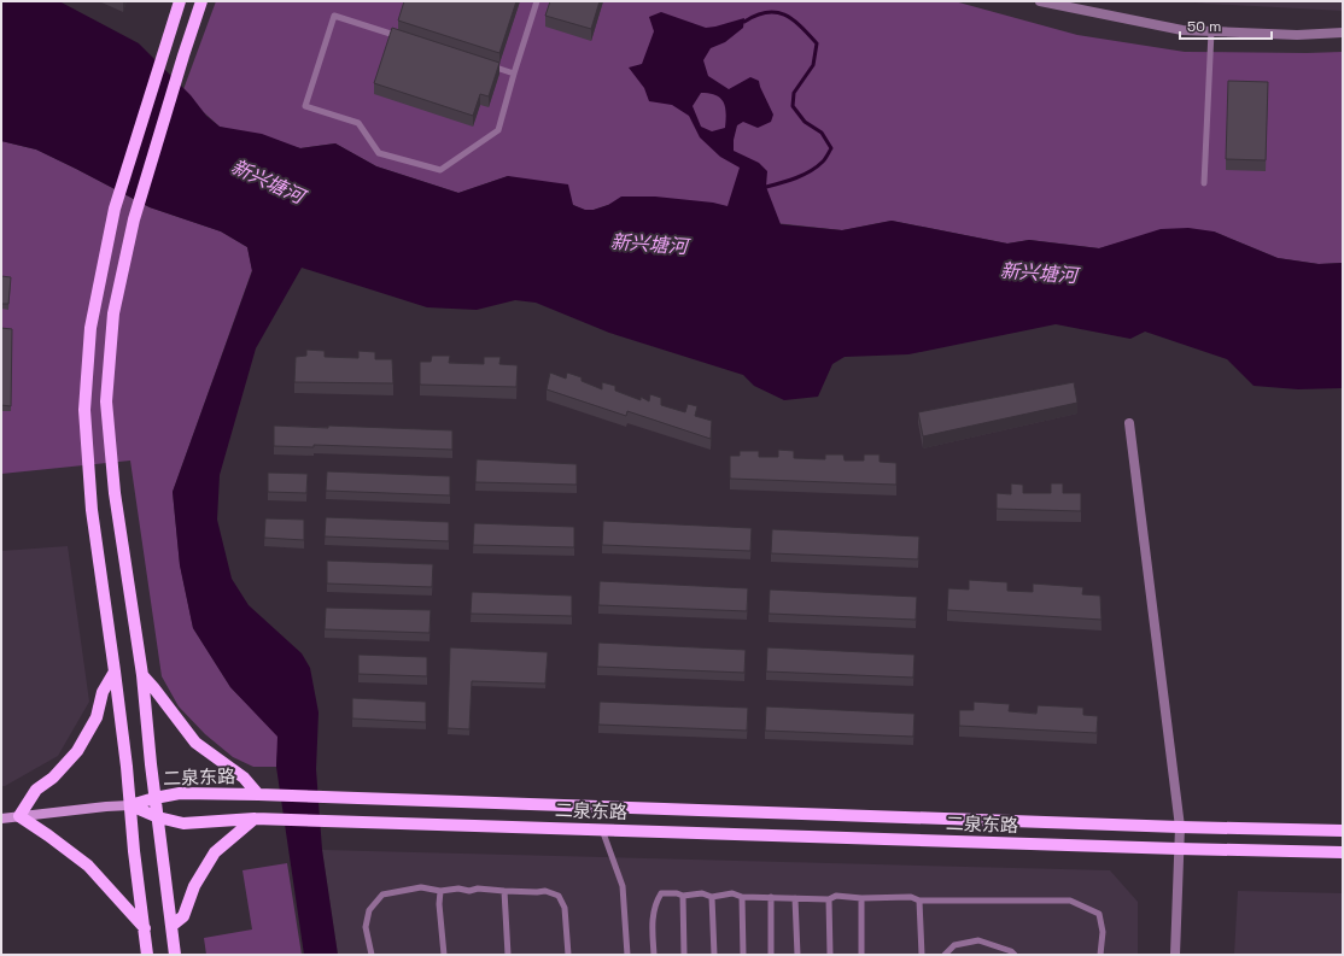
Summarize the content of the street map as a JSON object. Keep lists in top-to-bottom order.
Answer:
{
  "streets": {
    "main road": ["二泉东路"]
  },
  "water": ["新兴塘河"],
  "scale_bar": "50 m"
}
